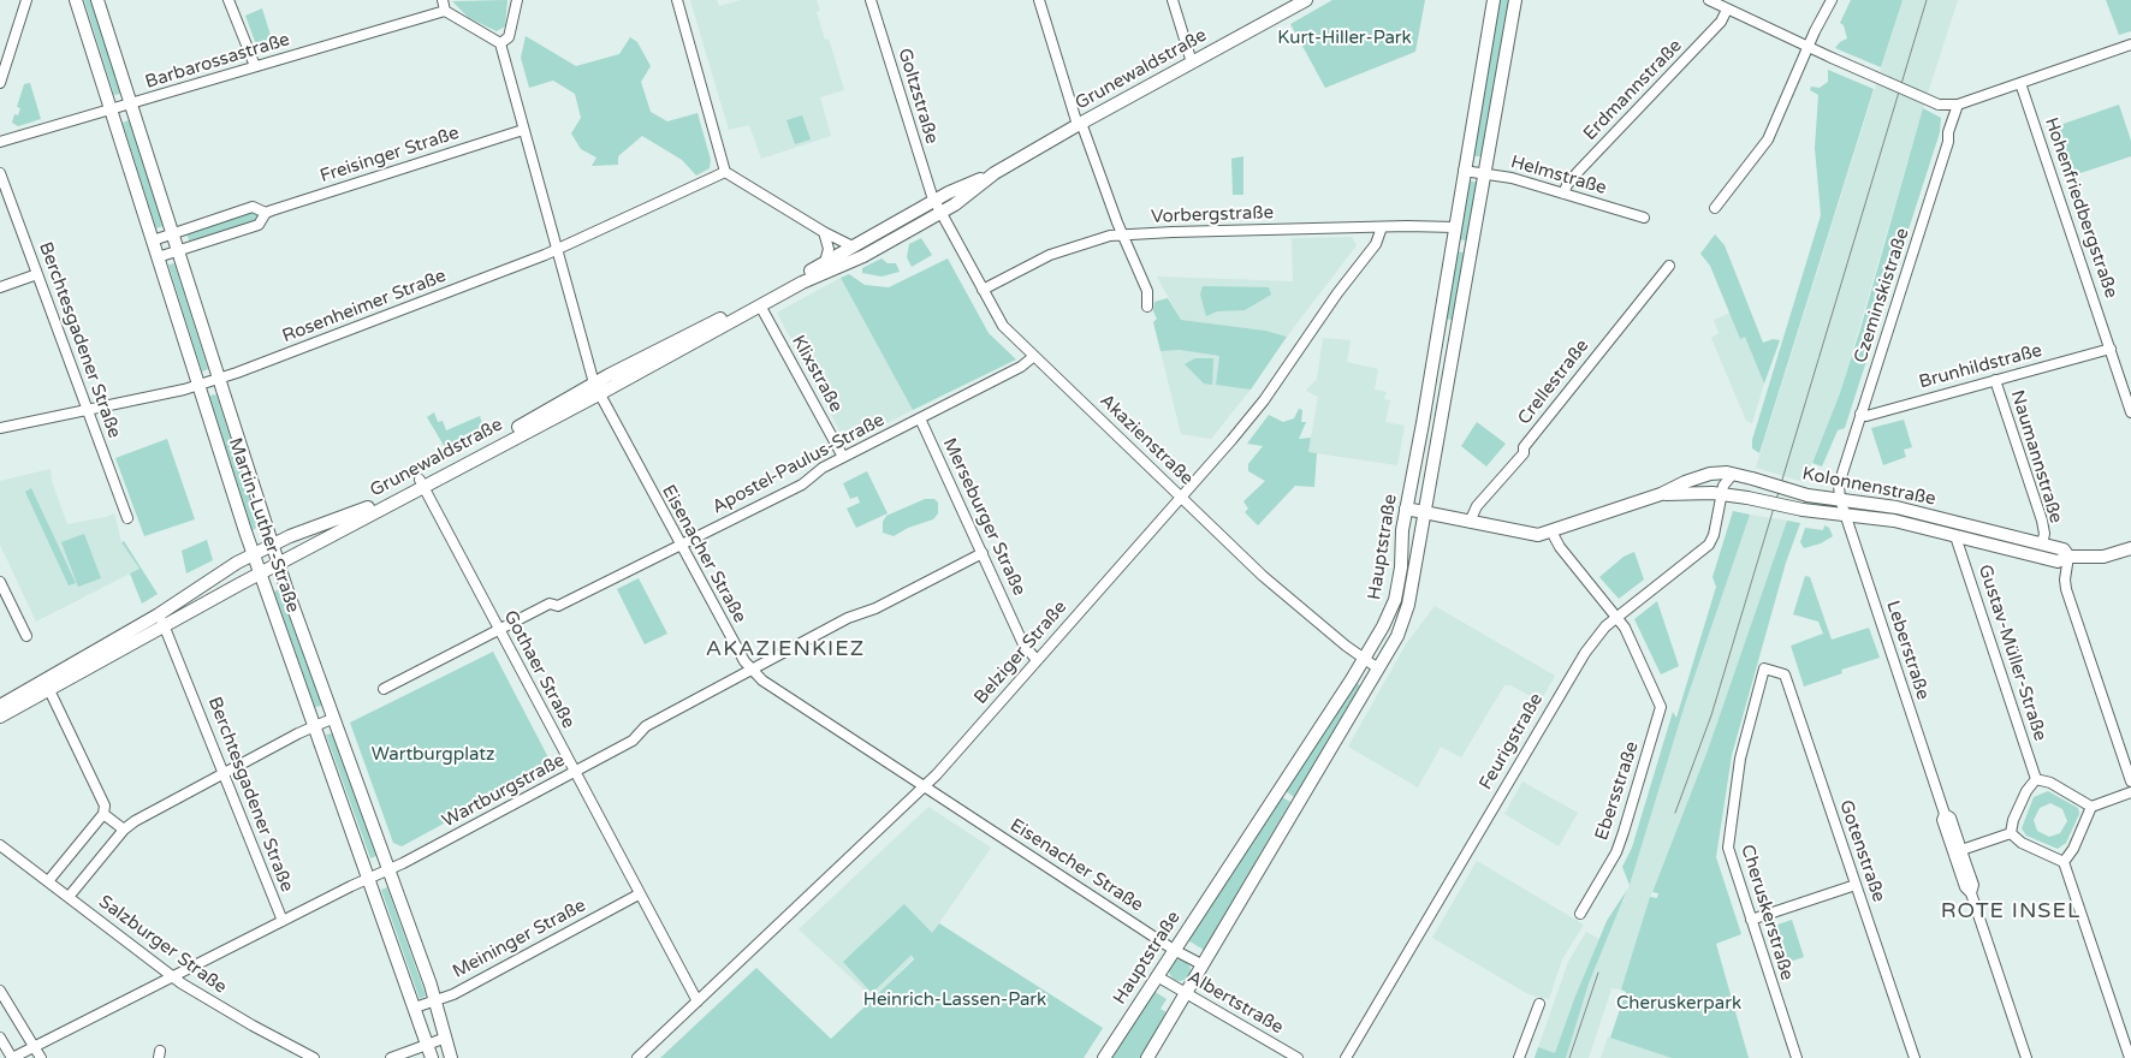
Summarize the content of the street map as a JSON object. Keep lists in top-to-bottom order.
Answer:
{
  "streets": {
    "main road": [
      "Grunewaldstraße",
      "Kolonnenstraße",
      "Martin-Luther-Straße",
      "Hauptstraße"
    ],
    "street": [
      "Barbarossastraße",
      "Erdmannstraße",
      "Goltzstraße",
      "Freisinger Straße",
      "Helmstraße",
      "Hohenfriedbergstraße",
      "Vorbergstraße",
      "Czeminskistraße",
      "Rosenheimer Straße",
      "Berchtesgadener Straße",
      "Brunhildstraße",
      "Klixstraße",
      "Crellestraße",
      "Akazienstraße",
      "Naumannstraße",
      "Apostel-Paulus-Straße",
      "Merseburger Straße",
      "Eisenacher Straße",
      "Leberstraße",
      "Belziger Straße",
      "Gustav-Müller-Straße",
      "Gothaer Straße",
      "Feurigstraße",
      "Wartburgstraße",
      "Ebersstraße",
      "Gotenstraße",
      "Cheruskerstraße",
      "Meininger Straße",
      "Salzburger Straße",
      "Albertstraße"
    ]
  },
  "crossings": [
    ["Barbarossastraße", "Martin-Luther-Straße"],
    ["Grunewaldstraße", "Goltzstraße"],
    ["Grunewaldstraße", "Berchtesgadener Straße"],
    ["Grunewaldstraße", "Klixstraße"],
    ["Grunewaldstraße", "Akazienstraße"],
    ["Grunewaldstraße", "Martin-Luther-Straße"],
    ["Grunewaldstraße", "Eisenacher Straße"],
    ["Grunewaldstraße", "Gothaer Straße"],
    ["Erdmannstraße", "Helmstraße"],
    ["Goltzstraße", "Akazienstraße"],
    ["Freisinger Straße", "Martin-Luther-Straße"],
    ["Freisinger Straße", "Eisenacher Straße"],
    ["Helmstraße", "Hauptstraße"],
    ["Hohenfriedbergstraße", "Brunhildstraße"],
    ["Vorbergstraße", "Akazienstraße"],
    ["Vorbergstraße", "Hauptstraße"],
    ["Vorbergstraße", "Belziger Straße"],
    ["Czeminskistraße", "Brunhildstraße"],
    ["Czeminskistraße", "Kolonnenstraße"],
    ["Czeminskistraße", "Leberstraße"],
    ["Rosenheimer Straße", "Berchtesgadener Straße"],
    ["Rosenheimer Straße", "Martin-Luther-Straße"],
    ["Rosenheimer Straße", "Eisenacher Straße"],
    ["Berchtesgadener Straße", "Wartburgstraße"],
    ["Brunhildstraße", "Naumannstraße"],
    ["Klixstraße", "Apostel-Paulus-Straße"],
    ["Crellestraße", "Kolonnenstraße"],
    ["Akazienstraße", "Apostel-Paulus-Straße"],
    ["Akazienstraße", "Hauptstraße"],
    ["Akazienstraße", "Belziger Straße"],
    ["Naumannstraße", "Kolonnenstraße"],
    ["Apostel-Paulus-Straße", "Merseburger Straße"],
    ["Apostel-Paulus-Straße", "Eisenacher Straße"],
    ["Apostel-Paulus-Straße", "Gothaer Straße"],
    ["Kolonnenstraße", "Hauptstraße"],
    ["Kolonnenstraße", "Leberstraße"],
    ["Kolonnenstraße", "Gustav-Müller-Straße"],
    ["Kolonnenstraße", "Feurigstraße"],
    ["Merseburger Straße", "Belziger Straße"],
    ["Merseburger Straße", "Wartburgstraße"],
    ["Martin-Luther-Straße", "Wartburgstraße"],
    ["Martin-Luther-Straße", "Meininger Straße"],
    ["Hauptstraße", "Eisenacher Straße"],
    ["Hauptstraße", "Albertstraße"],
    ["Eisenacher Straße", "Belziger Straße"],
    ["Eisenacher Straße", "Wartburgstraße"],
    ["Belziger Straße", "Gothaer Straße"],
    ["Gothaer Straße", "Wartburgstraße"],
    ["Gothaer Straße", "Meininger Straße"],
    ["Feurigstraße", "Ebersstraße"],
    ["Wartburgstraße", "Salzburger Straße"],
    ["Gotenstraße", "Cheruskerstraße"]
  ],
  "districts": ["AKAZIENKIEZ", "ROTE INSEL"],
  "parks": [
    "Kurt-Hiller-Park",
    "Wartburgplatz",
    "Heinrich-Lassen-Park",
    "Cheruskerpark"
  ]
}
